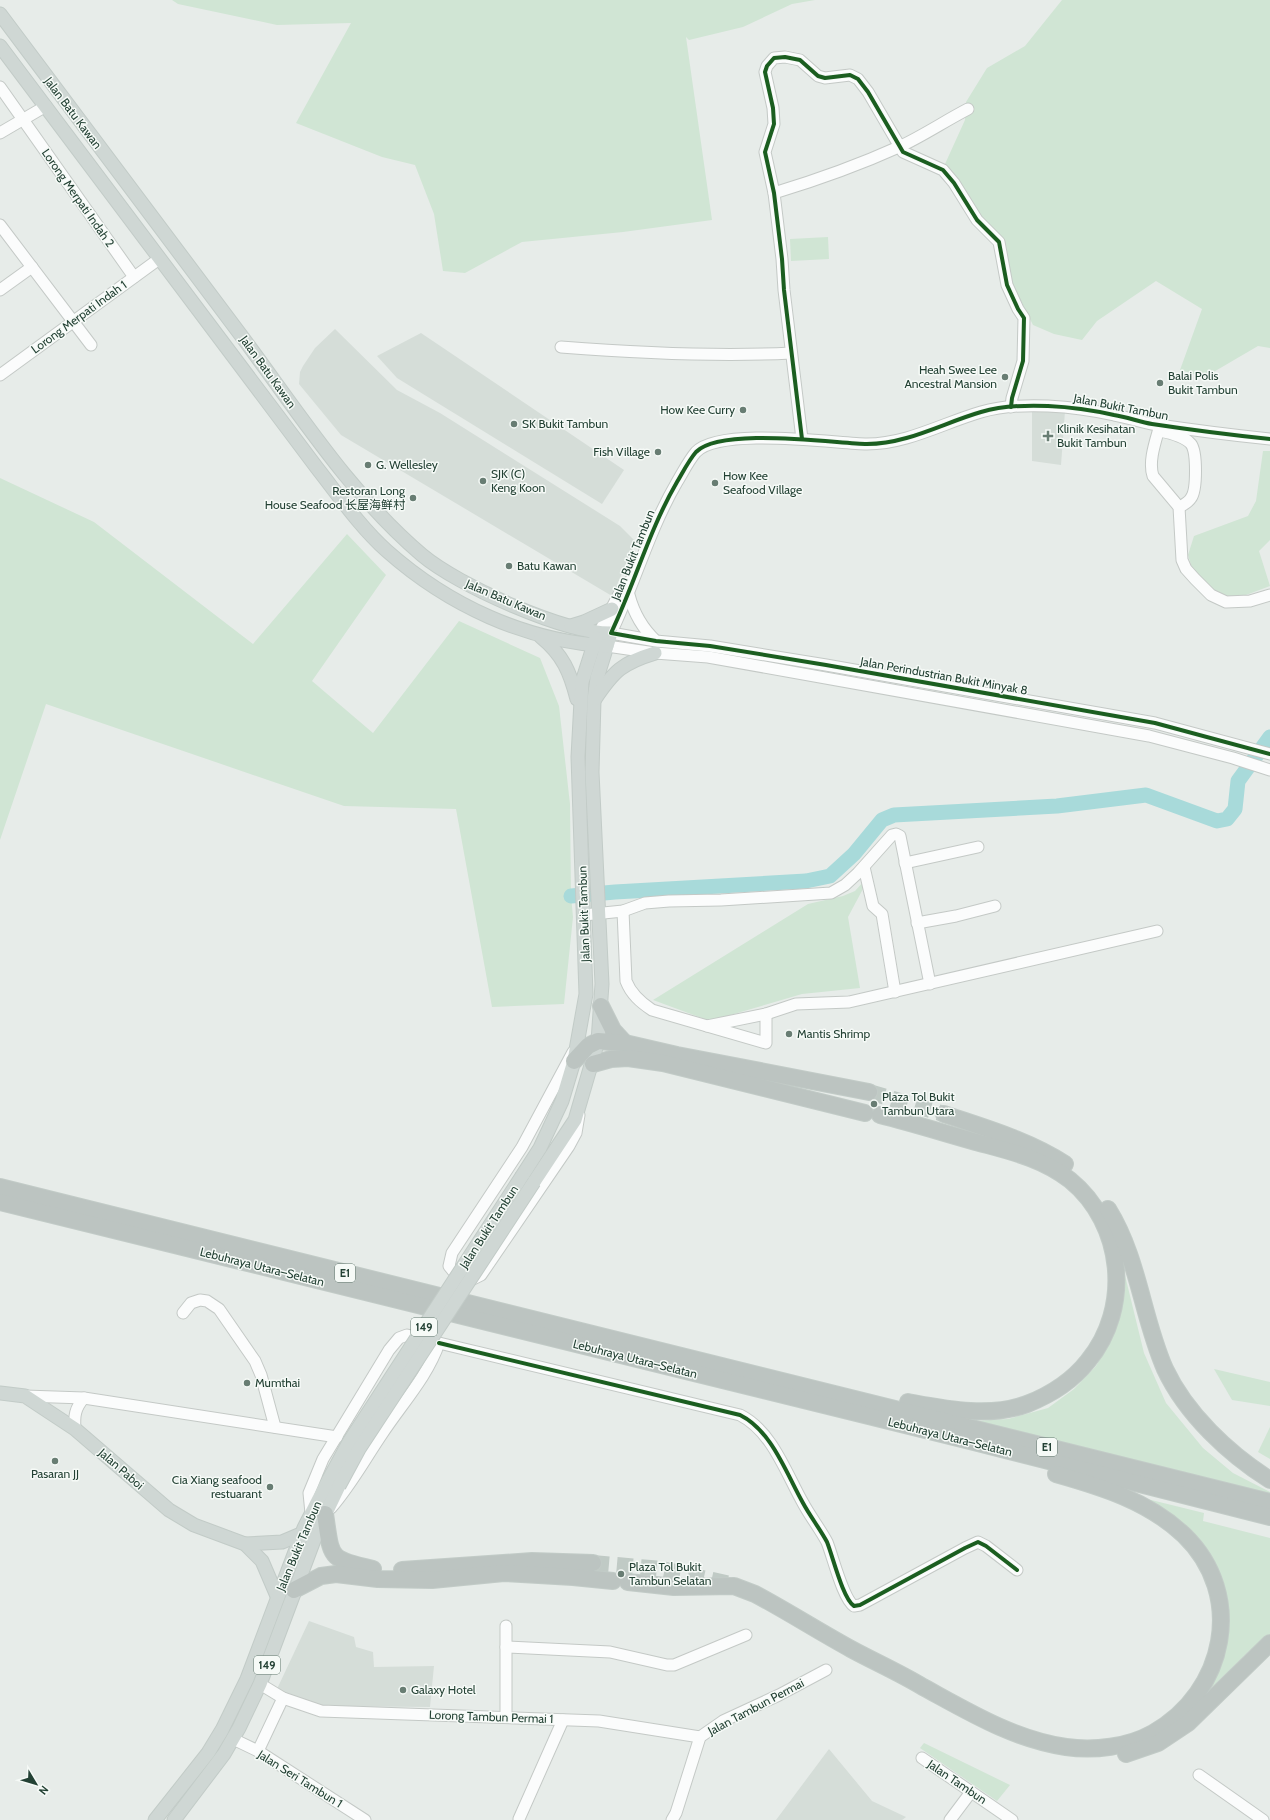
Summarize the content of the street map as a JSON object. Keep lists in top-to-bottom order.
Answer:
{
  "streets": {
    "highway": ["Lebuhraya Utara–Selatan", "E1"],
    "main road": [
      "Jalan Batu Kawan",
      "Jalan Bukit Tambun",
      "149",
      "Jalan Paboi"
    ],
    "street": [
      "Lorong Merpati Indah 2",
      "Lorong Merpati Indah 1",
      "Jalan Perindustrian Bukit Minyak 8",
      "Jalan Tambun Permai",
      "Lorong Tambun Permai 1",
      "Jalan Seri Tambun 1",
      "Jalan Tambun"
    ]
  },
  "crossings": [
    ["Jalan Batu Kawan", "Lorong Merpati Indah 1"],
    ["Jalan Batu Kawan", "Jalan Bukit Tambun"],
    ["Jalan Batu Kawan", "Jalan Perindustrian Bukit Minyak 8"],
    ["Lorong Merpati Indah 2", "Lorong Merpati Indah 1"],
    ["Jalan Bukit Tambun", "Jalan Perindustrian Bukit Minyak 8"],
    ["Jalan Bukit Tambun", "Jalan Paboi"],
    ["Jalan Bukit Tambun", "Lorong Tambun Permai 1"],
    ["Jalan Bukit Tambun", "Jalan Seri Tambun 1"],
    ["Jalan Tambun Permai", "Lorong Tambun Permai 1"]
  ],
  "places": {
    "other": [
      "Heah Swee Lee Ancestral Mansion",
      "Balai Polis Bukit Tambun",
      "How Kee Curry",
      "SK Bukit Tambun",
      "Fish Village",
      "G. Wellesley",
      "SJK (C) Keng Koon",
      "How Kee Seafood Village",
      "Restoran Long House Seafood 长屋海鲜村",
      "Batu Kawan",
      "Mantis Shrimp",
      "Plaza Tol Bukit Tambun Utara",
      "Mumthai",
      "Pasaran JJ",
      "Cia Xiang seafood restuarant",
      "Plaza Tol Bukit Tambun Selatan",
      "Galaxy Hotel"
    ],
    "health": ["Klinik Kesihatan Bukit Tambun"]
  },
  "north": "bottom right"
}
